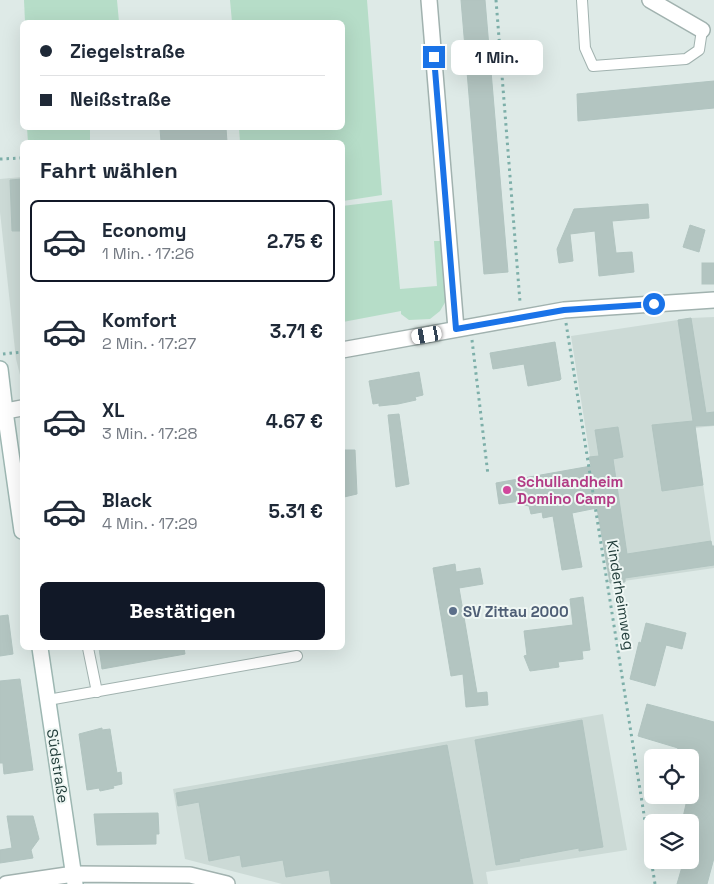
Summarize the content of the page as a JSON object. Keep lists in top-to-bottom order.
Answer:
{
  "streets": {
    "street": ["Südstraße"],
    "path": ["Kinderheimweg"]
  },
  "places": ["Schullandheim Domino Camp", "SV Zittau 2000"],
  "page": {
    "banner": ["Ziegelstraße", "Neißstraße"],
    "bubble": "1 Min.",
    "heading": "Fahrt wählen",
    "list": [
      {
        "name": "Economy",
        "note": "1 Min. · 17:26",
        "value": "2.75 €"
      },
      {
        "name": "Komfort",
        "note": "2 Min. · 17:27",
        "value": "3.71 €"
      },
      {
        "name": "XL",
        "note": "3 Min. · 17:28",
        "value": "4.67 €"
      },
      {
        "name": "Black",
        "note": "4 Min. · 17:29",
        "value": "5.31 €"
      }
    ],
    "buttons": "Bestätigen"
  }
}
